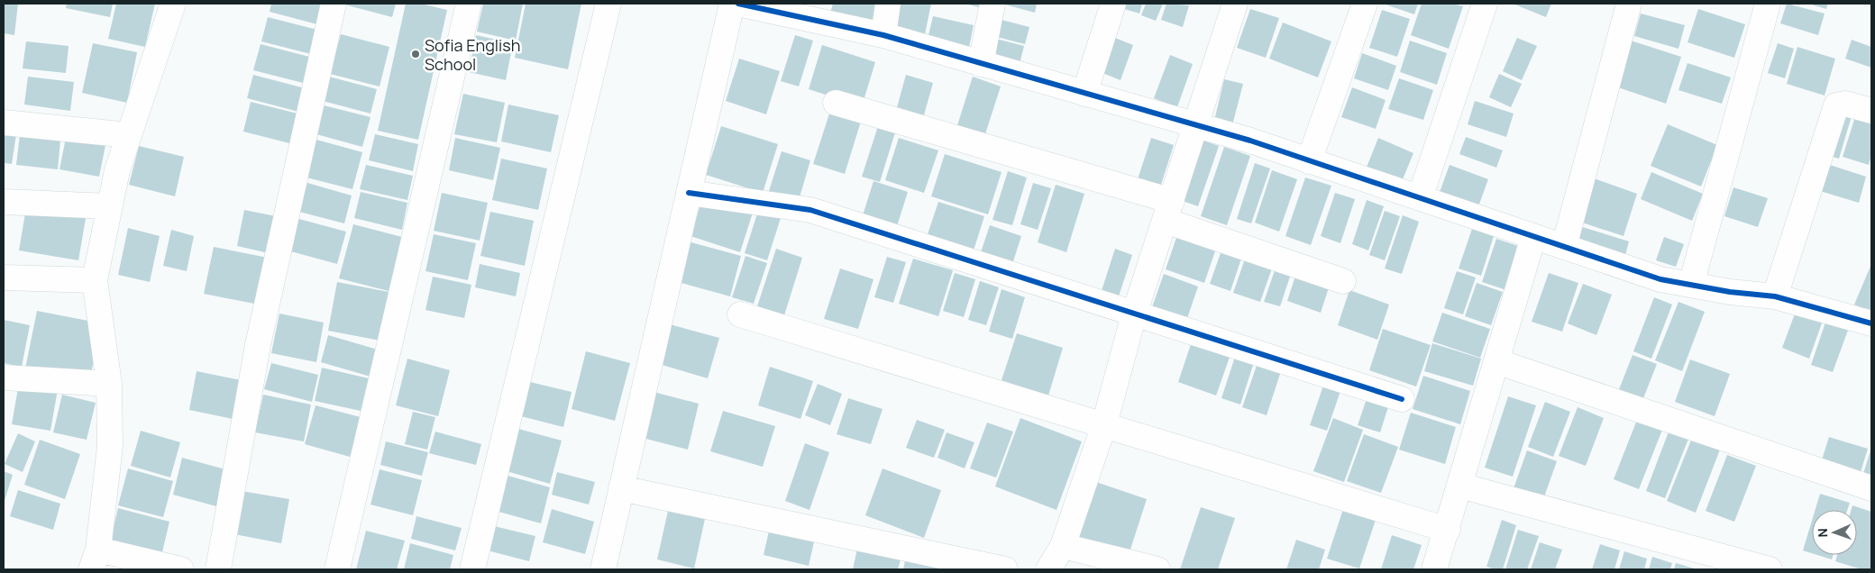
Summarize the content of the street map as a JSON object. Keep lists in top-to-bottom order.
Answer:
{
  "places": ["Sofia English School"],
  "north": "left"
}
